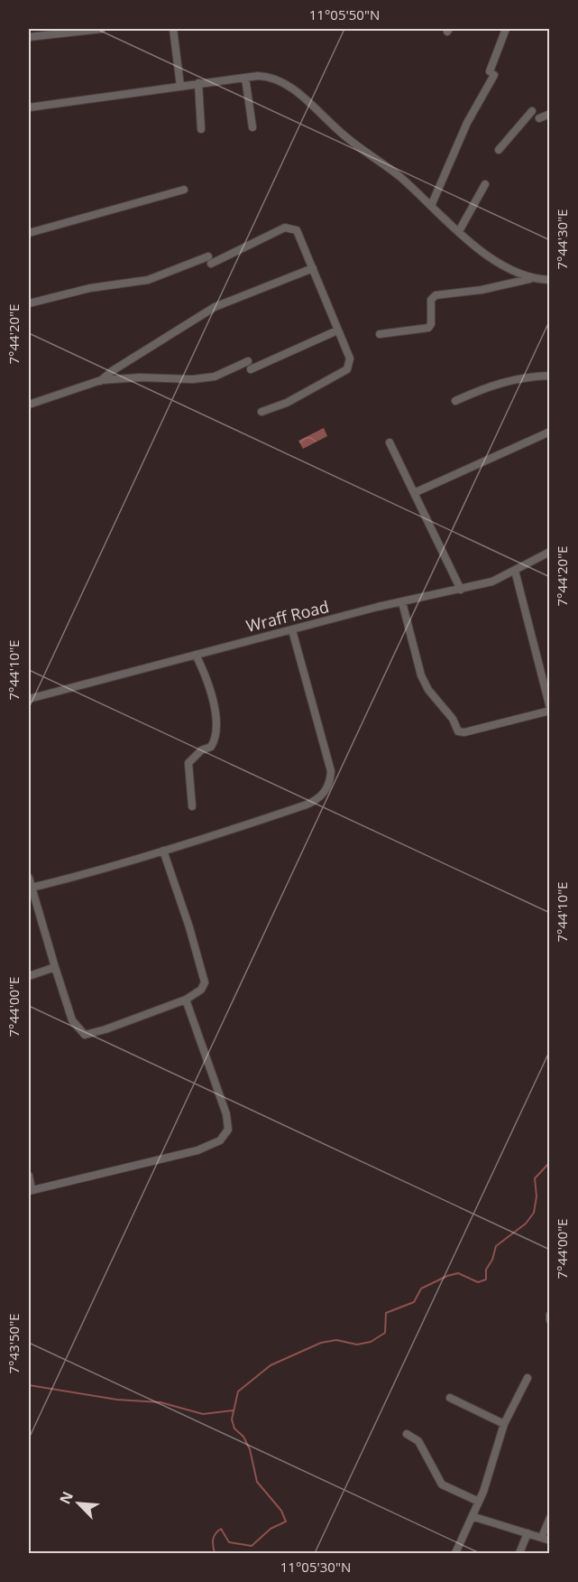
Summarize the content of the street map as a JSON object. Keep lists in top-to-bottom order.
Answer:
{
  "streets": {
    "street": ["Wraff Road"]
  },
  "north": "top left",
  "coordinates": [
    "11°05'50\"N",
    "7°44'30\"E",
    "7°44'20\"E",
    "7°44'10\"E",
    "7°44'00\"E",
    "7°43'50\"E",
    "11°05'30\"N"
  ]
}
